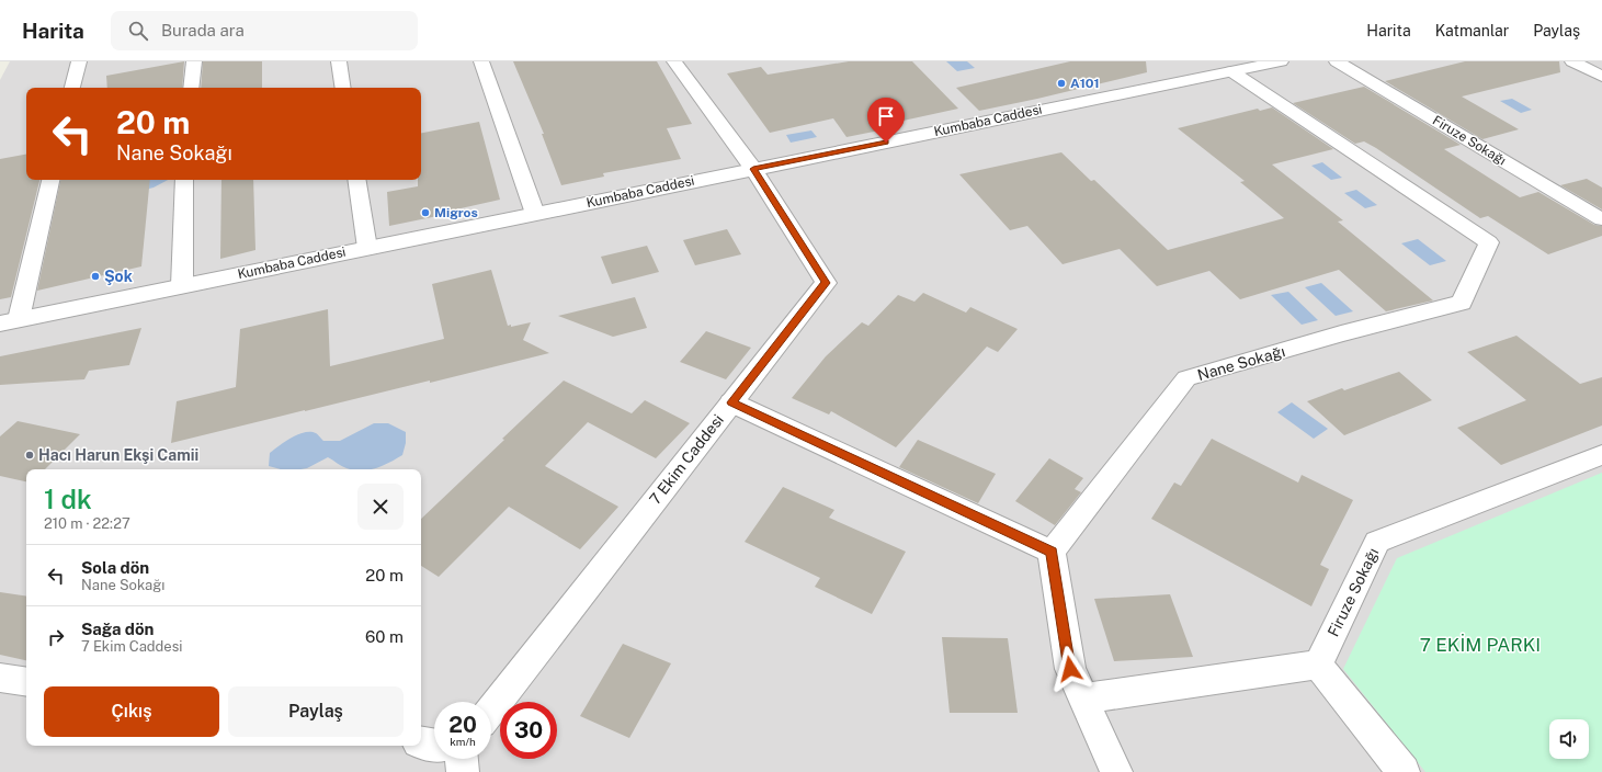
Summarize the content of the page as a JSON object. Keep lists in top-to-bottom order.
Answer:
{
  "streets": {
    "street": [
      "Kumbaba Caddesi",
      "Firuze Sokağı",
      "Nane Sokağı",
      "7 Ekim Caddesi"
    ]
  },
  "crossings": [
    ["Kumbaba Caddesi", "Nane Sokağı"],
    ["Kumbaba Caddesi", "7 Ekim Caddesi"]
  ],
  "parks": ["7 EKİM PARKI"],
  "places": [
    "A101",
    "Migros",
    "Şok",
    "Hacı Harun Ekşi Camii"
  ],
  "page": {
    "header": "Harita",
    "search": "Burada ara",
    "nav": ["Harita", "Katmanlar", "Paylaş"],
    "turn": ["20 m", "Nane Sokağı"],
    "heading": ["1 dk", "210 m · 22:27"],
    "list": [
      {
        "name": "Sola dön",
        "note": "Nane Sokağı",
        "value": "20 m"
      },
      {
        "name": "Sağa dön",
        "note": "7 Ekim Caddesi",
        "value": "60 m"
      }
    ],
    "buttons": ["Çıkış", "Paylaş"],
    "speed": "20 km/h",
    "limit": "30"
  }
}
